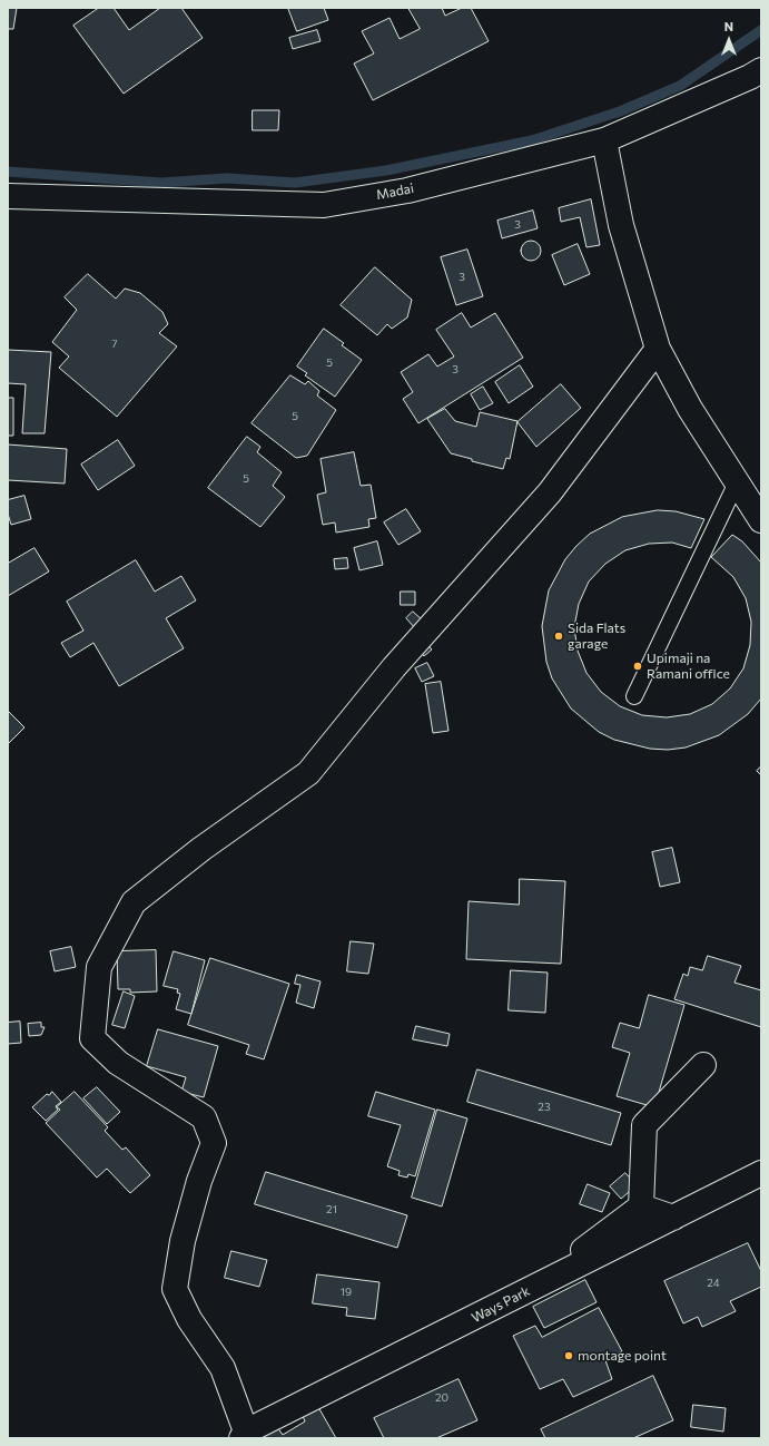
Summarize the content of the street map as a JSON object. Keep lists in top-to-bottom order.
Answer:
{
  "streets": {
    "street": ["Madai", "Ways Park"]
  },
  "places": ["Sida Flats garage", "Upimaji na Ramani office", "montage point"],
  "house_numbers": [
    "3",
    "3",
    "7",
    "5",
    "3",
    "5",
    "5",
    "23",
    "21",
    "24",
    "19",
    "20"
  ],
  "north": "top"
}
